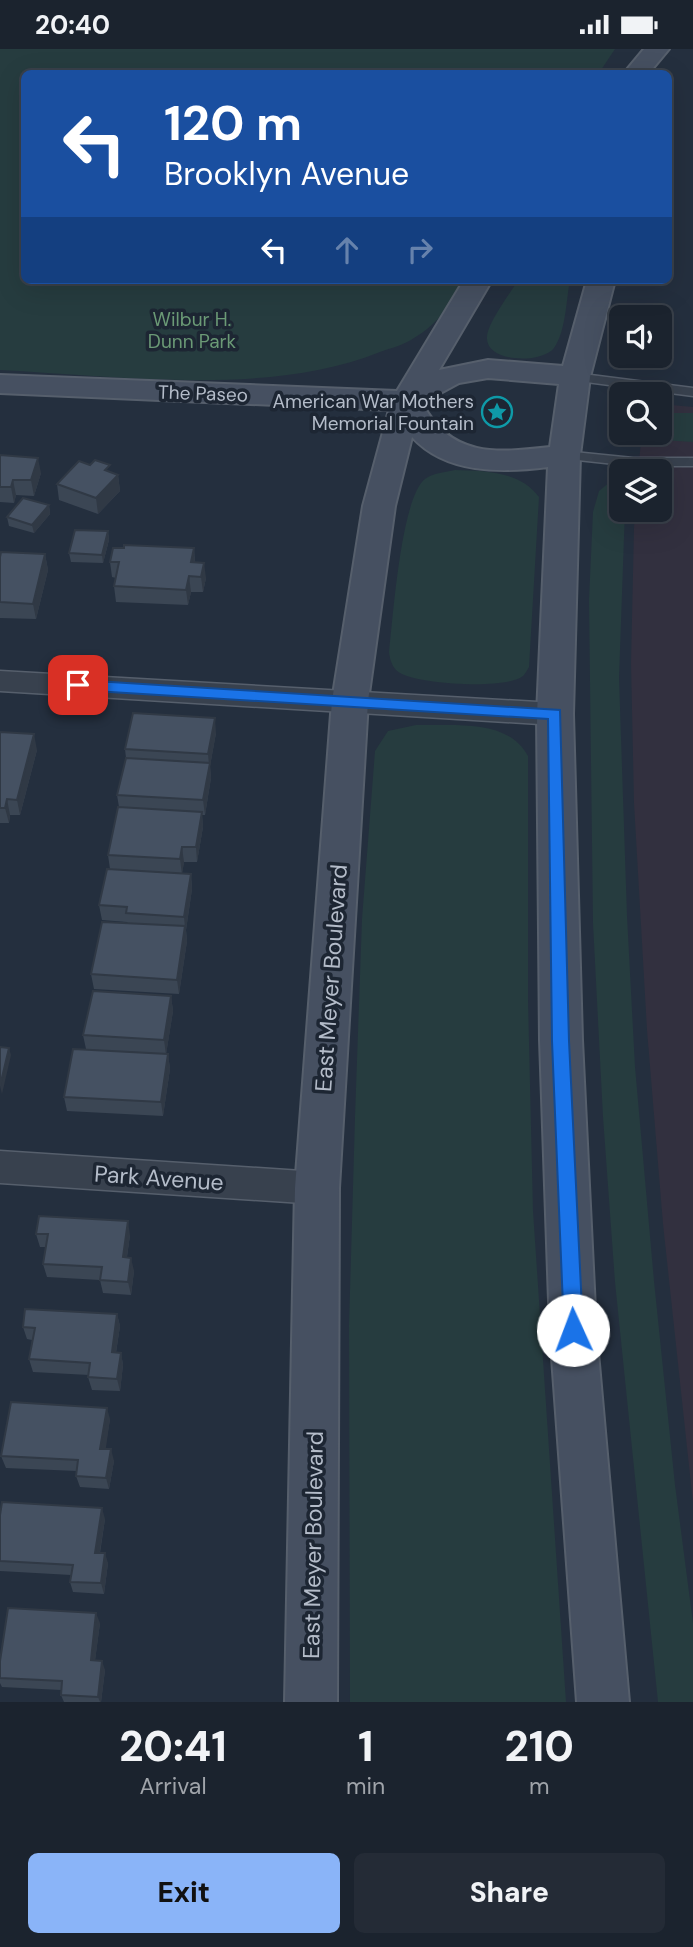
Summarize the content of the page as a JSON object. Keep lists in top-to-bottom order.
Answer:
{
  "streets": {
    "main road": ["The Paseo", "East Meyer Boulevard"],
    "street": ["Park Avenue"]
  },
  "crossings": [
    ["The Paseo", "East Meyer Boulevard"],
    ["East Meyer Boulevard", "Park Avenue"]
  ],
  "parks": ["Wilbur H. Dunn Park"],
  "places": {
    "place": ["American War Mothers Memorial Fountain"]
  },
  "page": {
    "status": "20:40",
    "turn": ["120 m", "Brooklyn Avenue"],
    "eta": [
      "20:41",
      "Arrival",
      "1",
      "min",
      "210",
      "m"
    ],
    "buttons": ["Exit", "Share"]
  }
}
